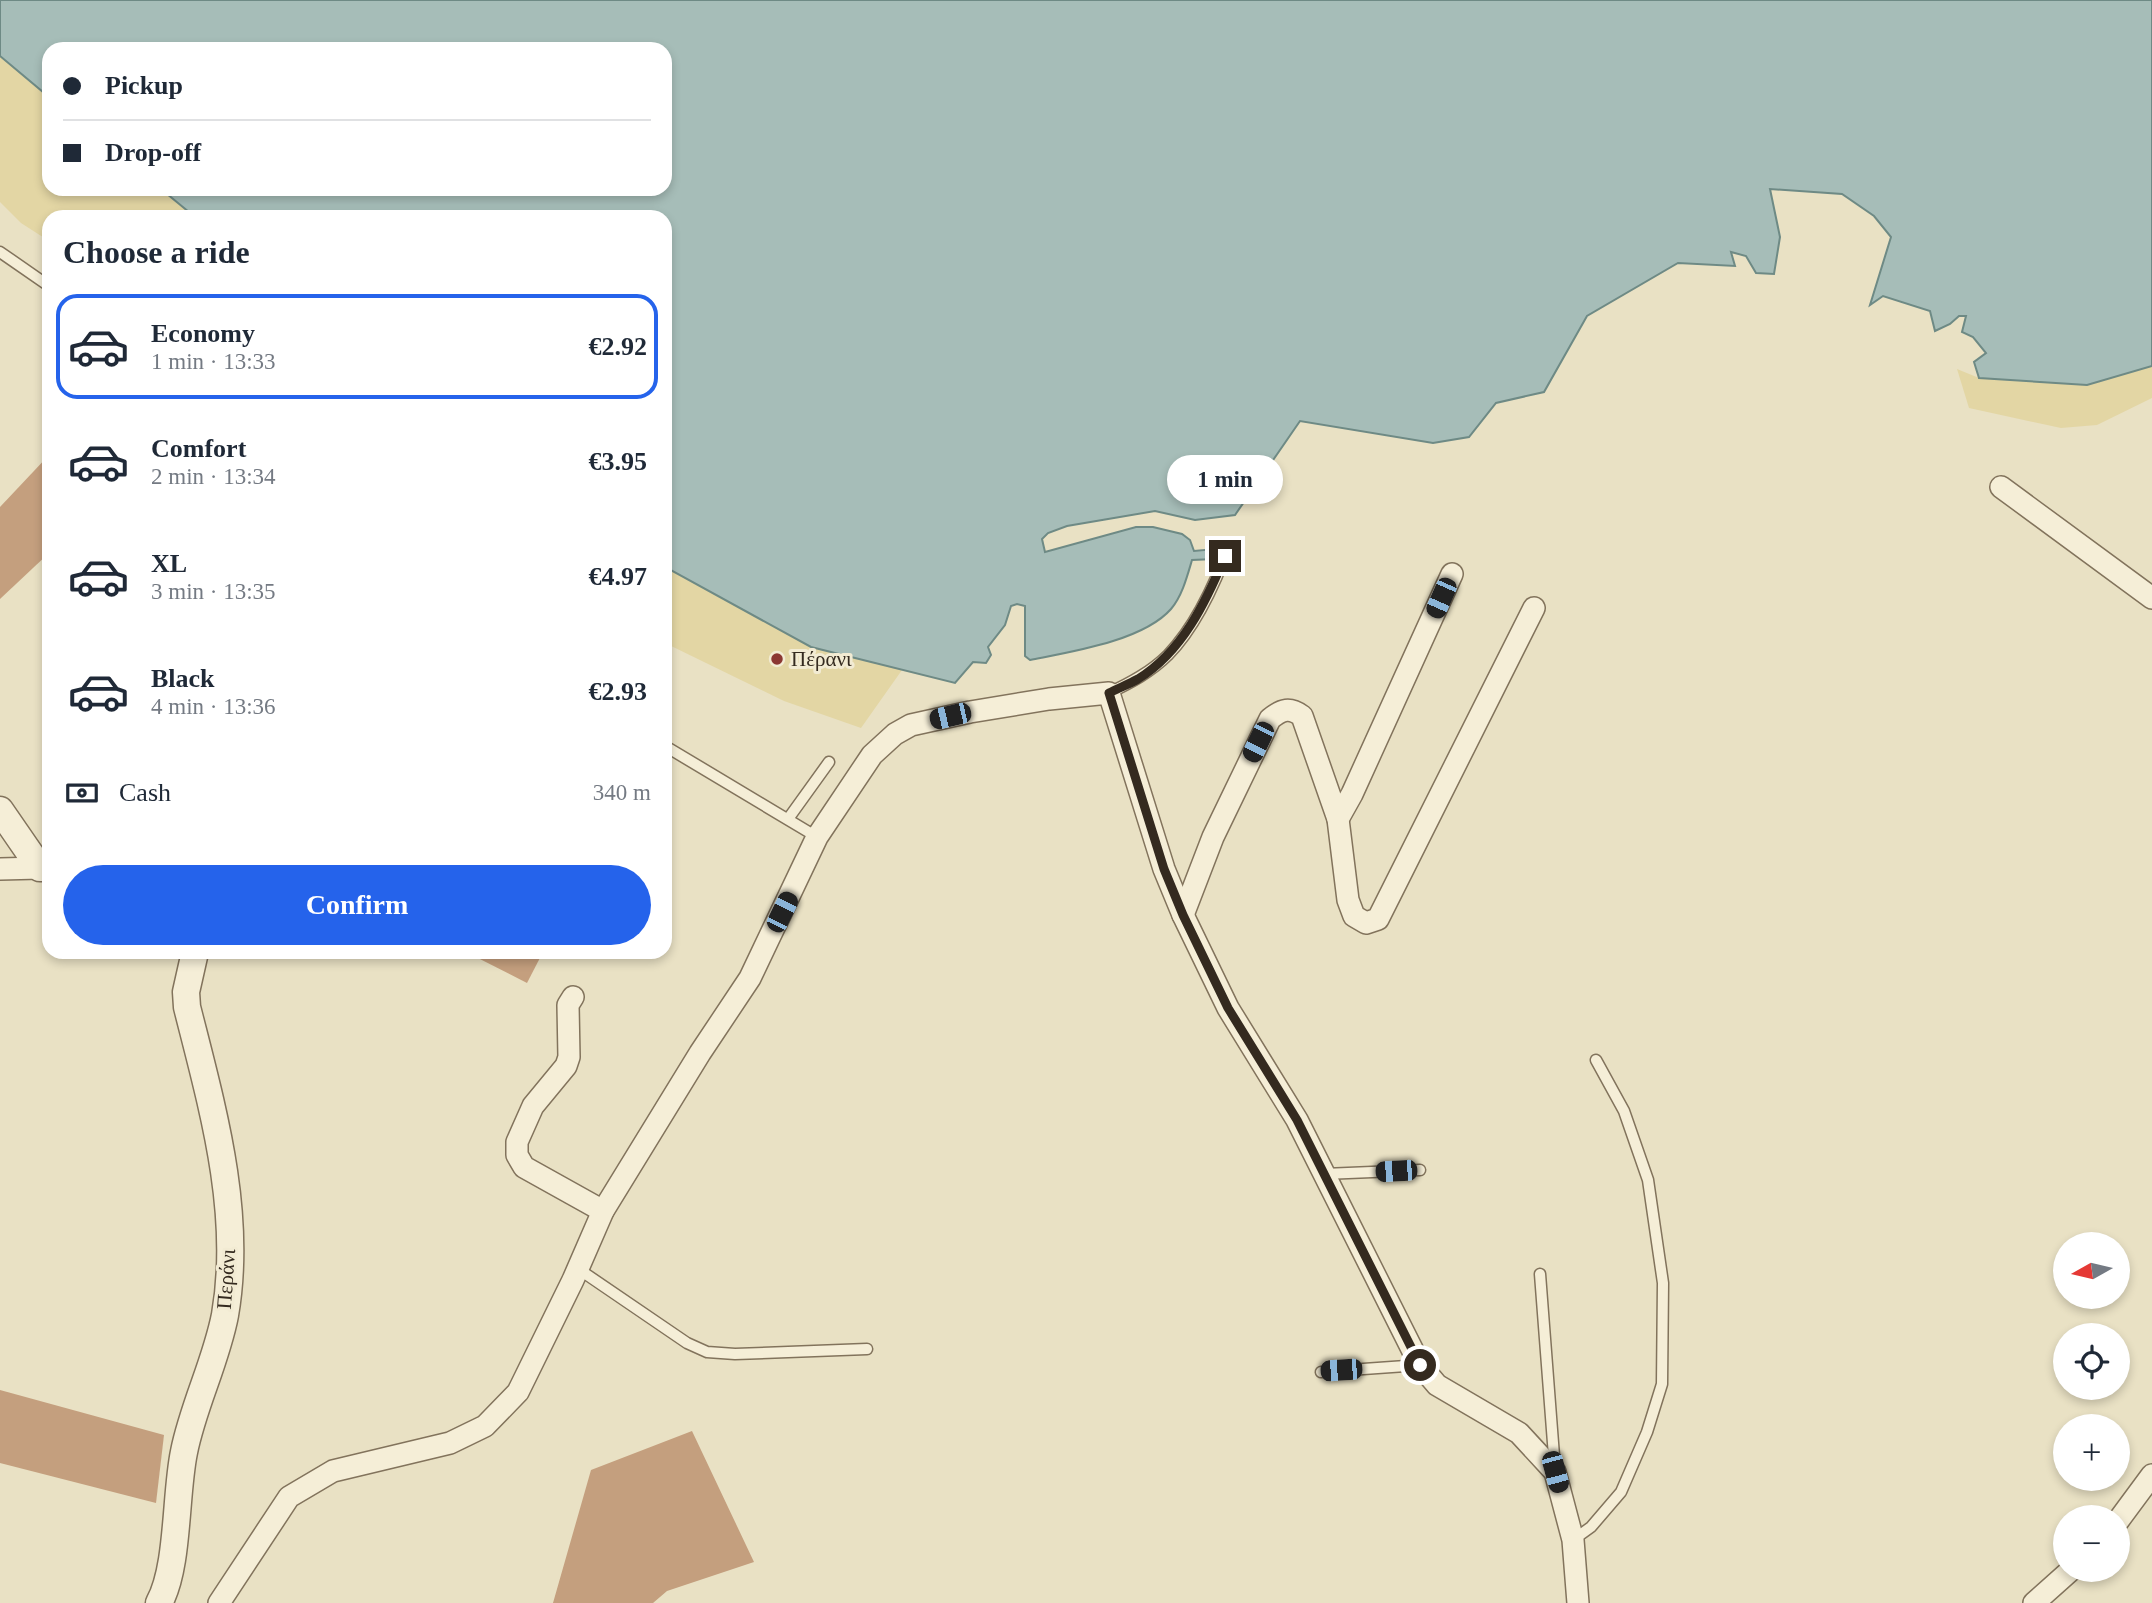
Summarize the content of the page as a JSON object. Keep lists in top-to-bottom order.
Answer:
{
  "streets": {
    "street": ["Περάνι"]
  },
  "places": ["Πέρανι"],
  "north": "left",
  "page": {
    "banner": ["Pickup", "Drop-off"],
    "heading": "Choose a ride",
    "list": [
      {
        "name": "Economy",
        "note": "1 min · 13:33",
        "value": "€2.92"
      },
      {
        "name": "Comfort",
        "note": "2 min · 13:34",
        "value": "€3.95"
      },
      {
        "name": "XL",
        "note": "3 min · 13:35",
        "value": "€4.97"
      },
      {
        "name": "Black",
        "note": "4 min · 13:36",
        "value": "€2.93"
      }
    ],
    "bubble": "1 min",
    "pay": ["Cash", "340 m"],
    "buttons": "Confirm",
    "map_buttons": ["+", "−"]
  }
}
